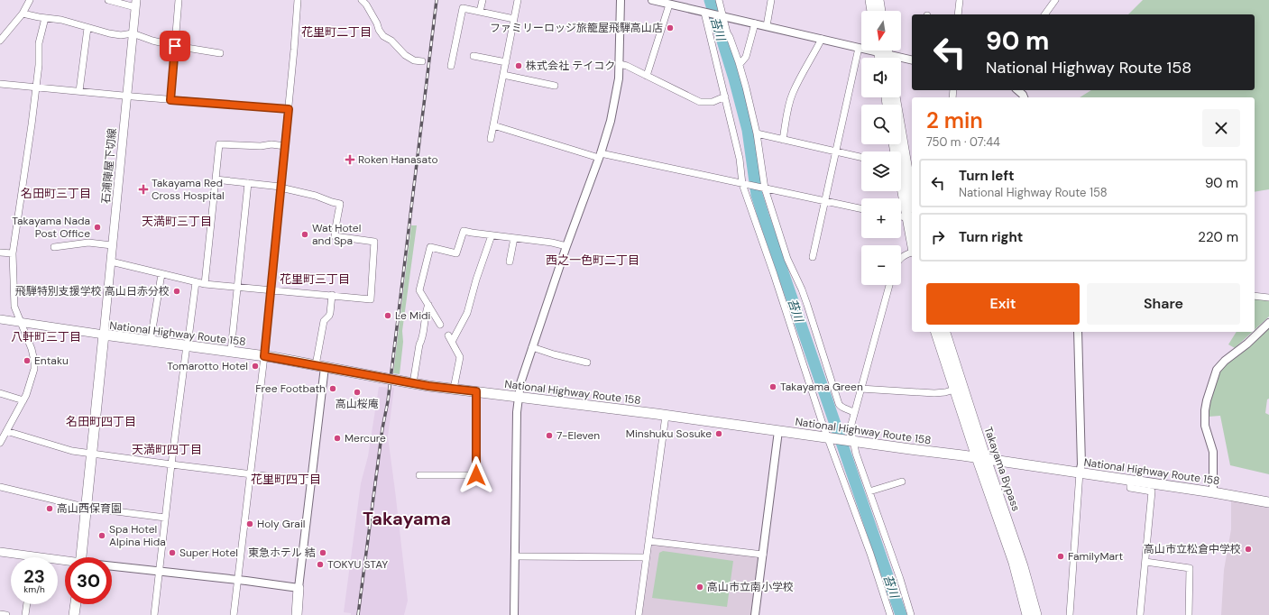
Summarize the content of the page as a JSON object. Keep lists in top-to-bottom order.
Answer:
{
  "streets": {
    "main road": ["石浦陣屋下切線", "National Highway Route 158", "Takayama Bypass"]
  },
  "crossings": [
    ["石浦陣屋下切線", "National Highway Route 158"],
    ["National Highway Route 158", "Takayama Bypass"]
  ],
  "districts": [
    "花里町二丁目",
    "名田町三丁目",
    "天満町三丁目",
    "西之一色町二丁目",
    "花里町三丁目",
    "八軒町三丁目",
    "名田町四丁目",
    "天満町四丁目",
    "花里町四丁目",
    "Takayama"
  ],
  "water": ["苔川"],
  "places": {
    "other": [
      "ファミリーロッジ旅籠屋飛騨高山店",
      "株式会社 テイコク",
      "Takayama Nada Post Office",
      "Wat Hotel and Spa",
      "飛騨特別支援学校 高山日赤分校",
      "Le Midi",
      "Entaku",
      "Tomarotto Hotel",
      "Takayama Green",
      "Free Footbath",
      "高山桜庵",
      "Minshuku Sosuke",
      "7-Eleven",
      "Mercure",
      "高山西保育園",
      "Holy Grail",
      "Spa Hotel Alpina Hida",
      "高山市立松倉中学校",
      "Super Hotel",
      "東急ホテル 結",
      "FamilyMart",
      "TOKYU STAY",
      "高山市立南小学校"
    ],
    "health": ["Roken Hanasato", "Takayama Red Cross Hospital"]
  },
  "north": "bottom",
  "page": {
    "map_buttons": ["+", "−"],
    "turn": ["90 m", "National Highway Route 158"],
    "heading": ["2 min", "750 m · 07:44"],
    "list": [
      {
        "name": "Turn left",
        "note": "National Highway Route 158",
        "value": "90 m"
      },
      {
        "name": "Turn right",
        "value": "220 m"
      }
    ],
    "buttons": ["Exit", "Share"],
    "speed": "23 km/h",
    "limit": "30"
  }
}
